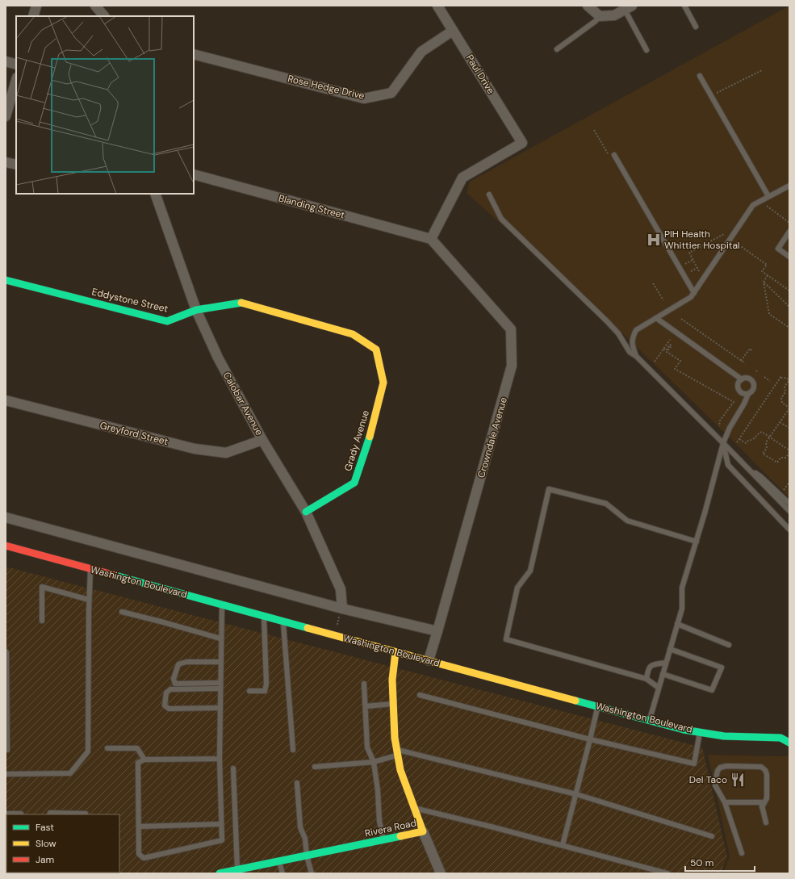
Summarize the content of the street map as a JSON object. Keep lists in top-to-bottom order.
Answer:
{
  "streets": {
    "street": [
      "Paul Drive",
      "Rose Hedge Drive",
      "Blanding Street",
      "Eddystone Street",
      "Calobar Avenue",
      "Greyford Street",
      "Crowndale Avenue",
      "Grady Avenue",
      "Washington Boulevard",
      "Rivera Road"
    ]
  },
  "crossings": [
    ["Paul Drive", "Rose Hedge Drive"],
    ["Paul Drive", "Blanding Street"],
    ["Paul Drive", "Crowndale Avenue"],
    ["Blanding Street", "Crowndale Avenue"],
    ["Eddystone Street", "Calobar Avenue"],
    ["Eddystone Street", "Grady Avenue"],
    ["Calobar Avenue", "Greyford Street"],
    ["Calobar Avenue", "Grady Avenue"],
    ["Crowndale Avenue", "Washington Boulevard"],
    ["Washington Boulevard", "Rivera Road"]
  ],
  "places": {
    "hospital": ["PIH Health Whittier Hospital"],
    "restaurant": ["Del Taco"]
  },
  "legend": ["Fast", "Slow", "Jam"],
  "scale_bar": "50 m"
}
